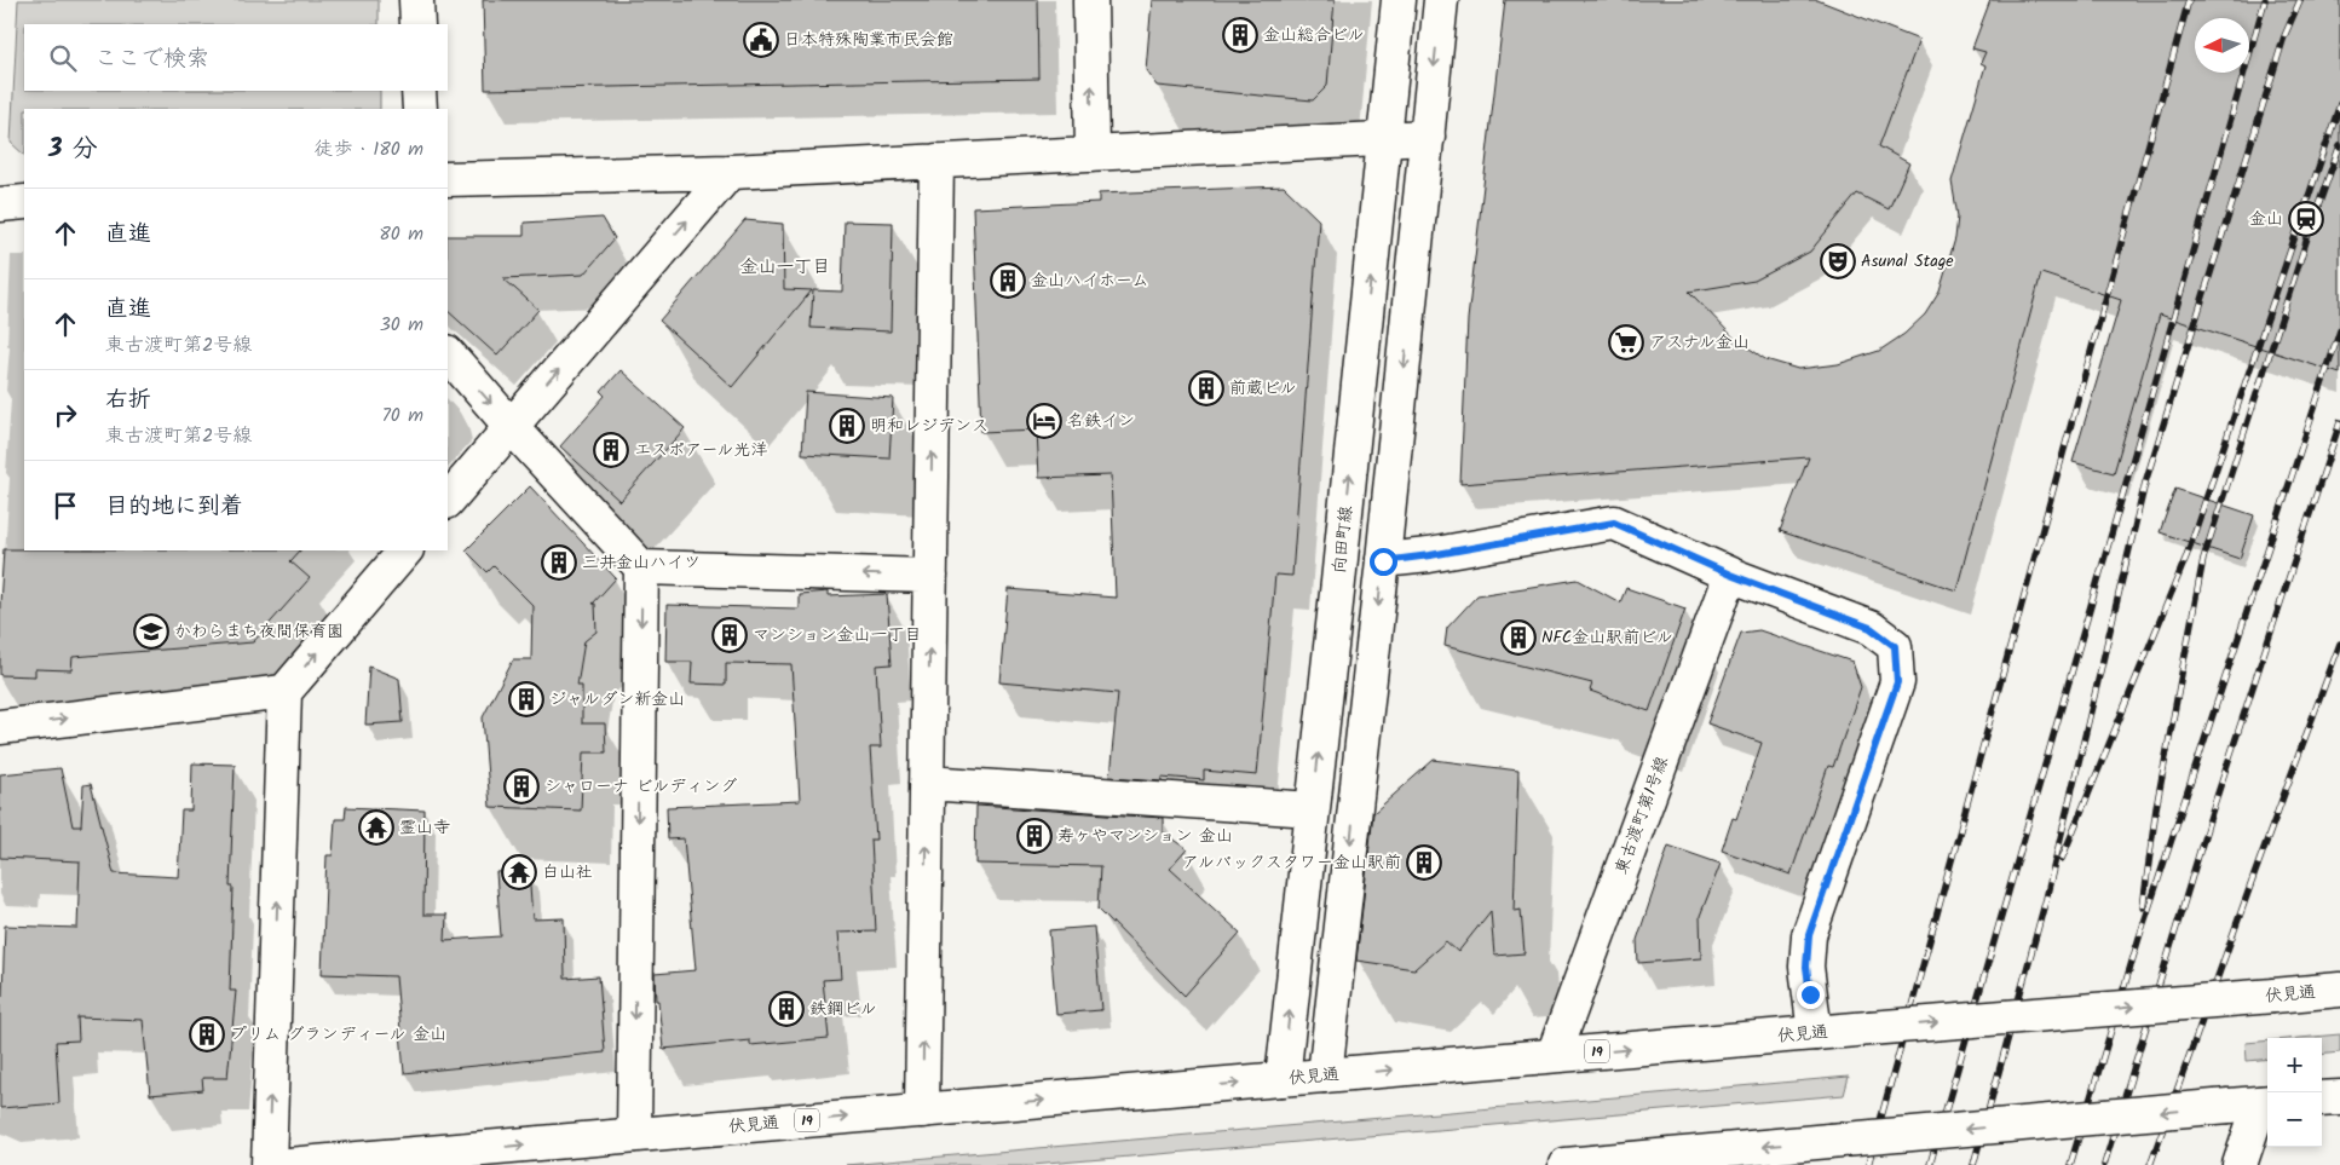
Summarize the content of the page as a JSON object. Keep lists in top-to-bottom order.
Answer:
{
  "streets": {
    "main road": [
      "向田町線",
      "東古渡町第1号線",
      "伏見通",
      "19"
    ]
  },
  "crossings": [
    ["向田町線", "伏見通"],
    ["東古渡町第1号線", "伏見通"]
  ],
  "districts": ["金山一丁目"],
  "places": {
    "building": [
      "金山総合ビル",
      "金山ハイホーム",
      "前蔵ビル",
      "明和レジデンス",
      "エスポアール光洋",
      "三井金山ハイツ",
      "マンション金山一丁目",
      "NFC金山駅前ビル",
      "ジャルダン新金山",
      "シャローナ ビルディング",
      "寿ヶやマンション 金山",
      "アルバックスタワー金山駅前",
      "鉄鋼ビル",
      "プリム グランディール 金山"
    ],
    "public building": ["日本特殊陶業市民会館"],
    "station": ["金山"],
    "theatre": ["Asunal Stage"],
    "supermarket": ["アスナル金山"],
    "hotel": ["名鉄イン"],
    "school or university": ["かわらまち夜間保育園"],
    "temple": ["霊山寺", "白山社"]
  },
  "north": "left",
  "page": {
    "search": "ここで検索",
    "heading": ["3 分", "徒歩 · 180 m"],
    "list": [
      ["直進", "80 m"],
      ["直進", "東古渡町第2号線", "30 m"],
      ["右折", "東古渡町第2号線", "70 m"],
      "目的地に到着"
    ],
    "map_buttons": ["+", "−"]
  }
}
